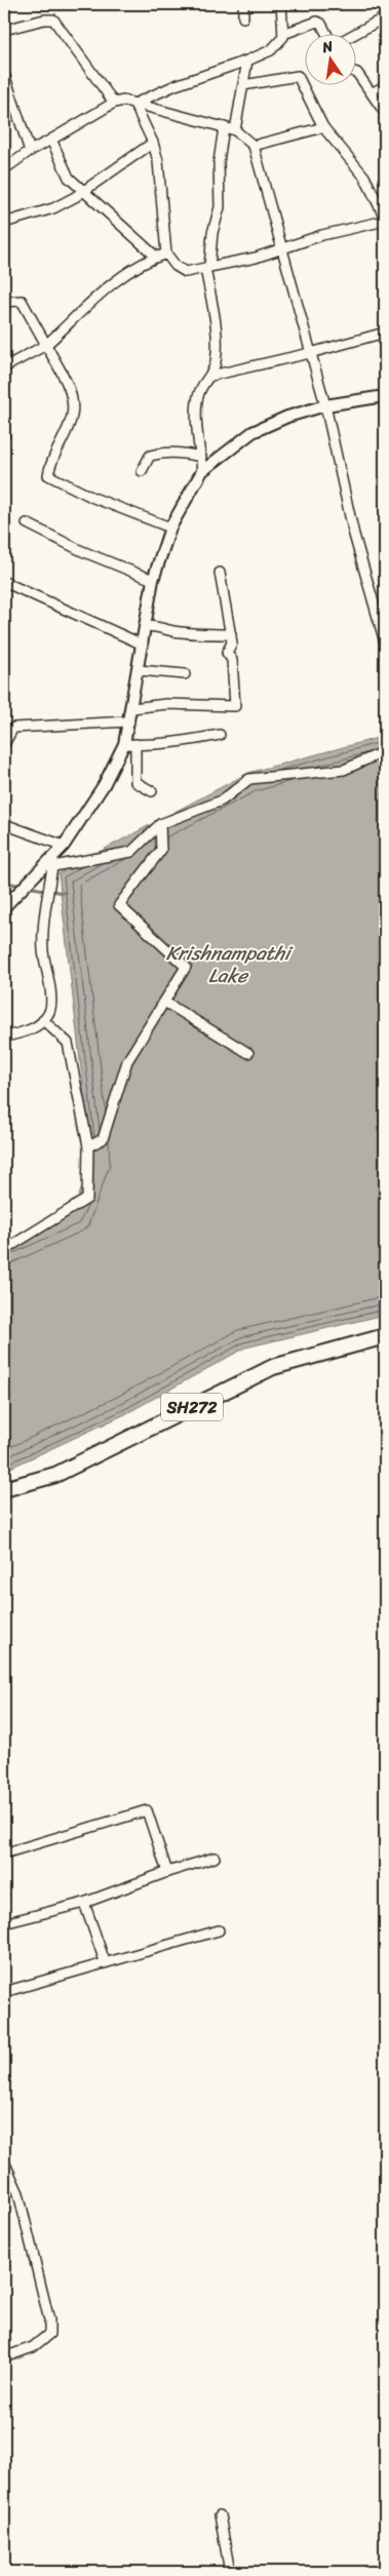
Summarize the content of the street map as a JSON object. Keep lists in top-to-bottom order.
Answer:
{
  "streets": {
    "main road": ["SH272"]
  },
  "water": ["Krishnampathi Lake"],
  "north": "top"
}
